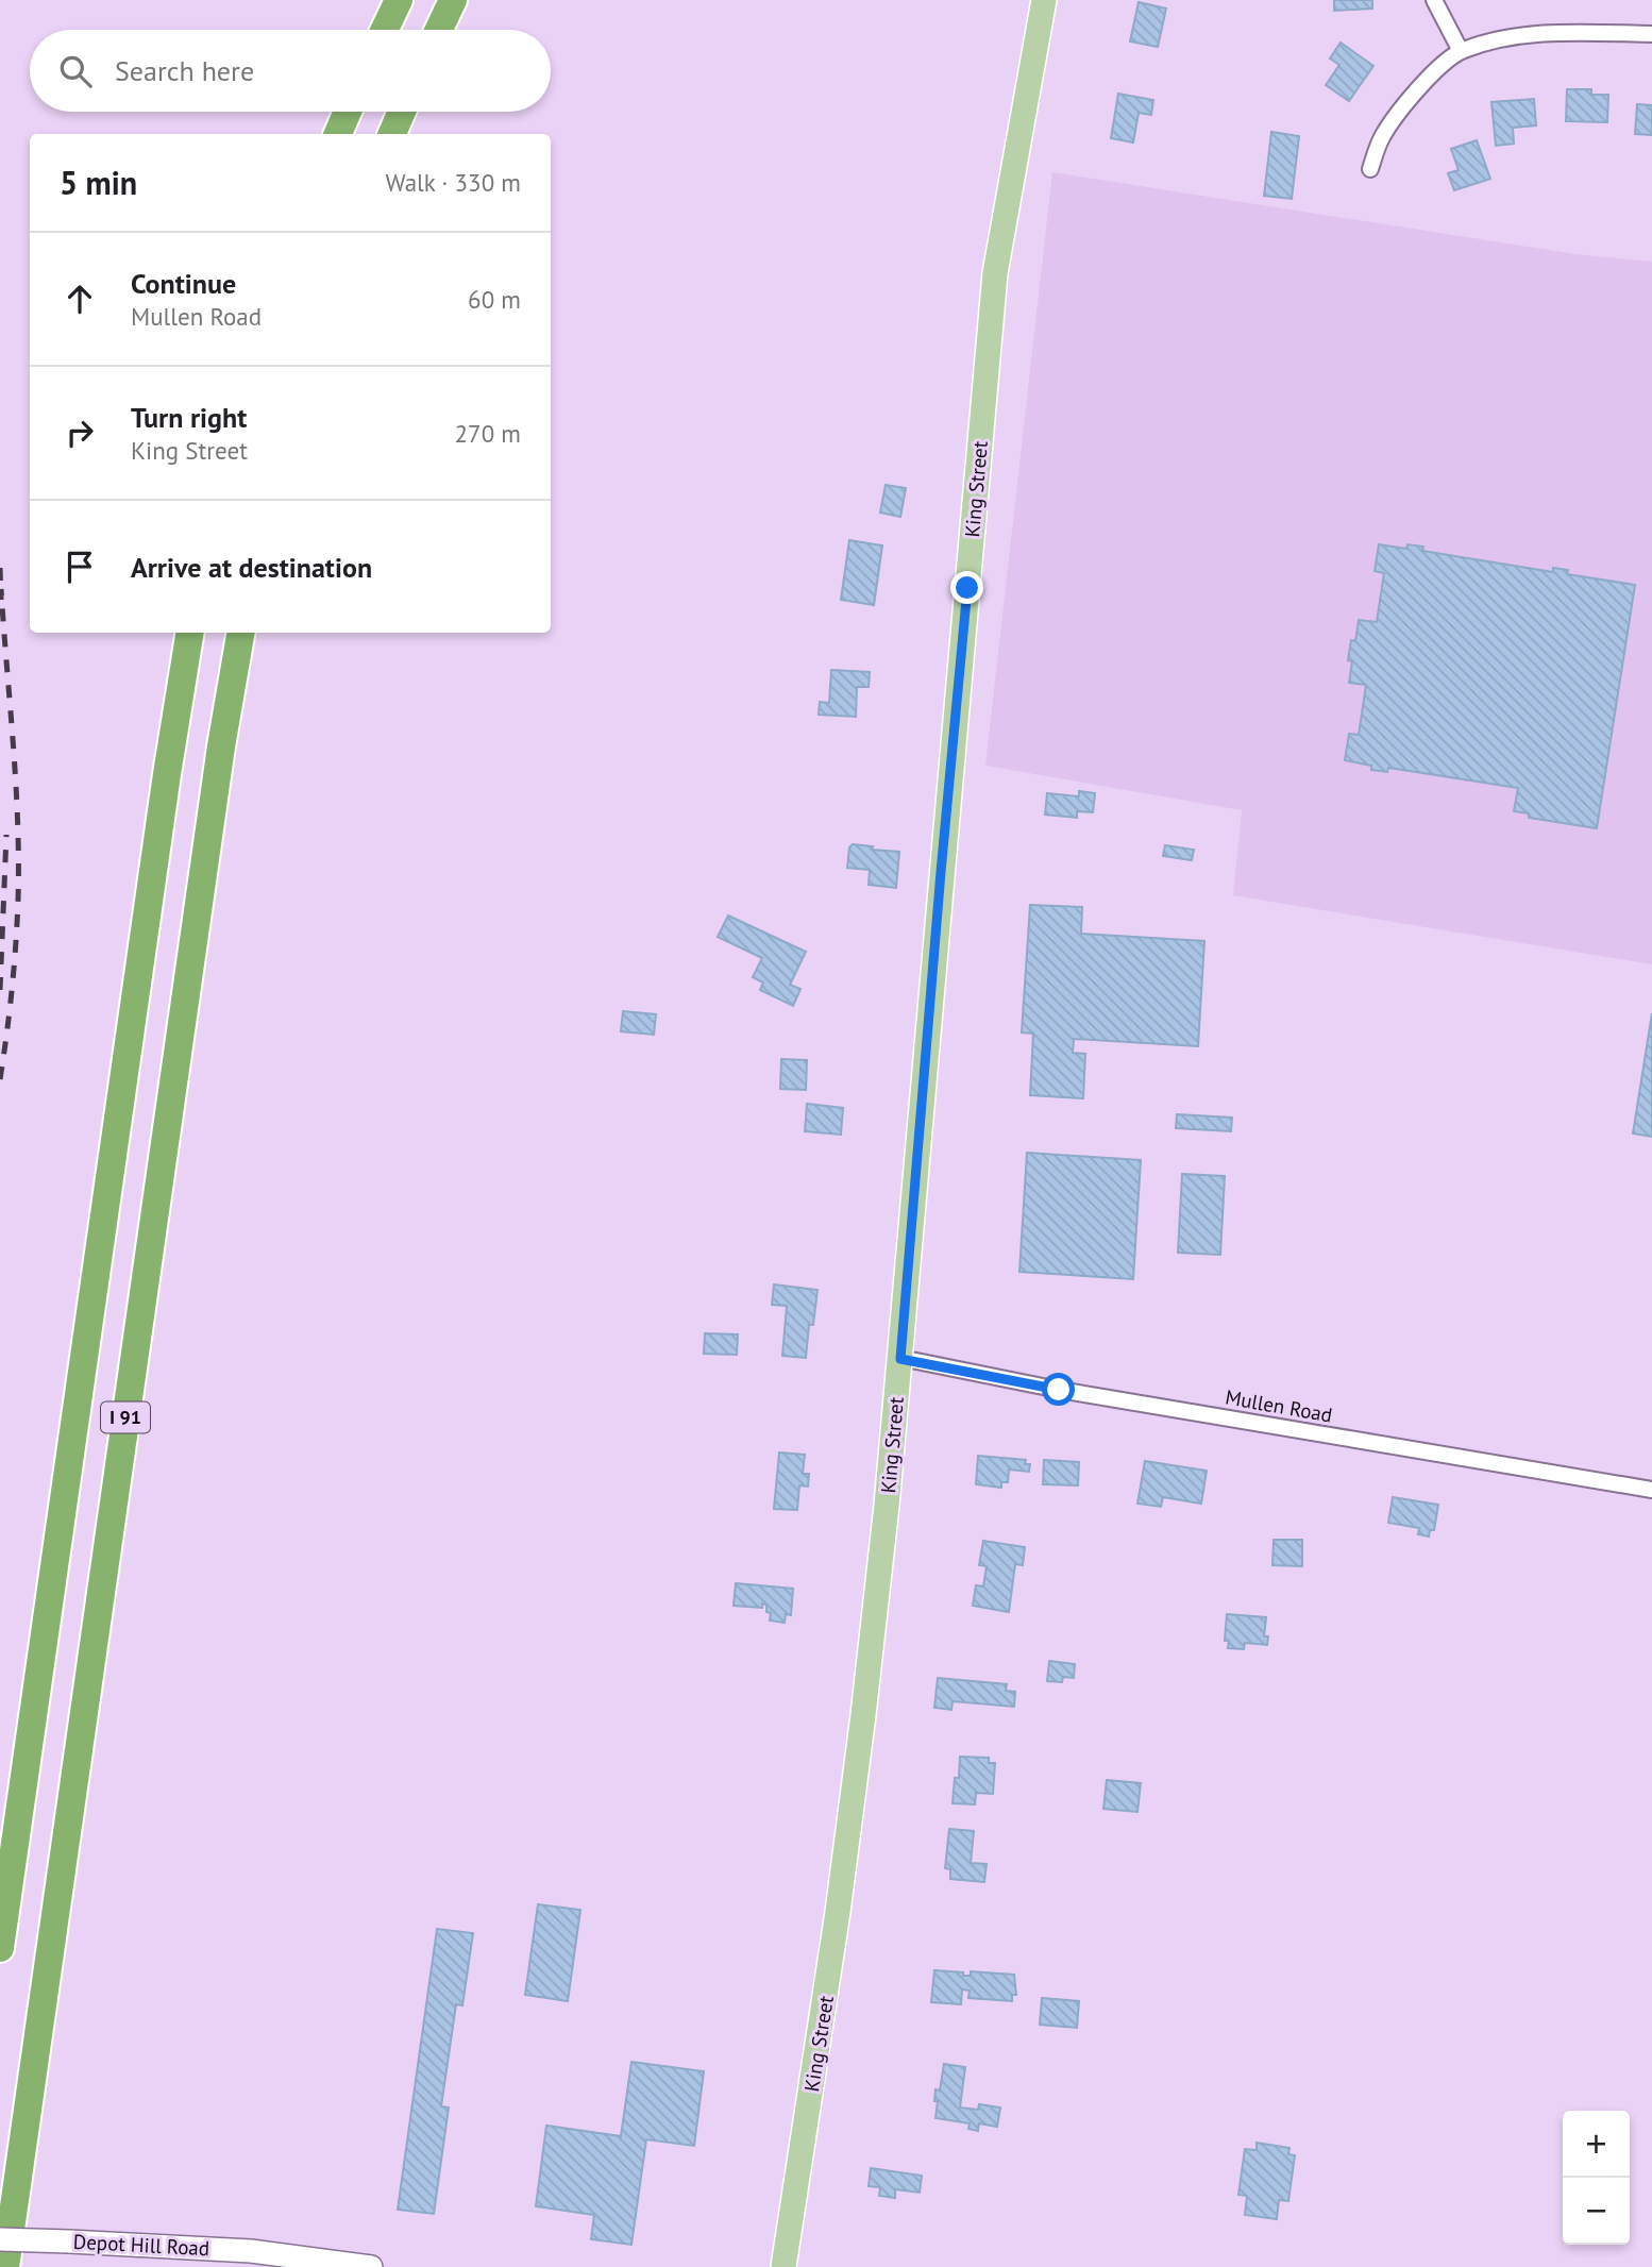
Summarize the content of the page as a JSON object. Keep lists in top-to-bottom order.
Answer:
{
  "streets": {
    "highway": ["I 91"],
    "main road": ["King Street", "Depot Hill Road"],
    "street": ["Mullen Road"]
  },
  "crossings": [
    ["King Street", "Mullen Road"]
  ],
  "page": {
    "search": "Search here",
    "heading": ["5 min", "Walk · 330 m"],
    "list": [
      ["Continue", "Mullen Road", "60 m"],
      ["Turn right", "King Street", "270 m"],
      "Arrive at destination"
    ],
    "map_buttons": ["+", "−"]
  }
}
